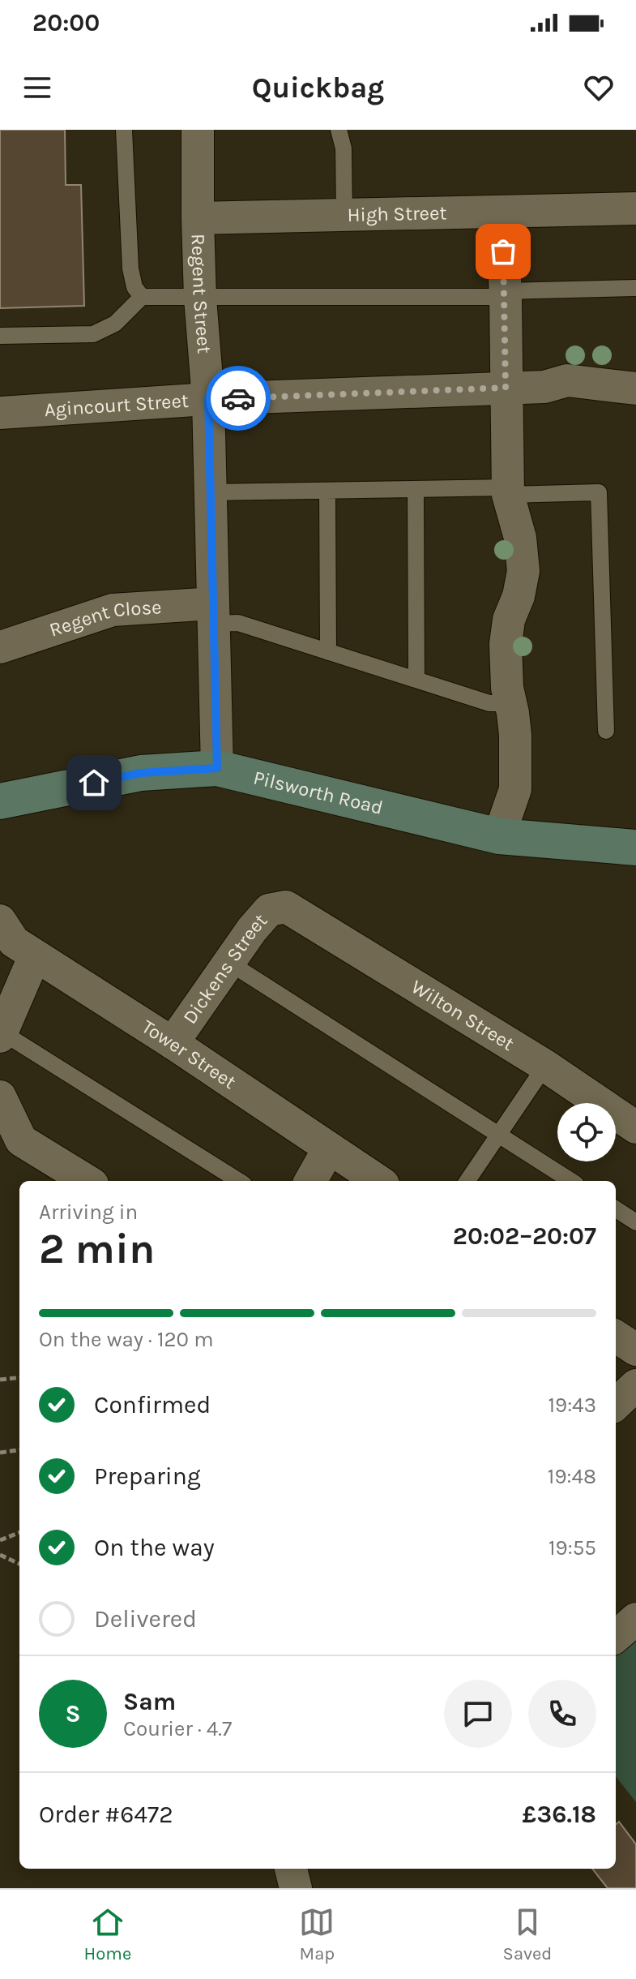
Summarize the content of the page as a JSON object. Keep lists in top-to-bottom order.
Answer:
{
  "streets": {
    "street": [
      "High Street",
      "Regent Street",
      "Agincourt Street",
      "Regent Close",
      "Pilsworth Road",
      "Dickens Street",
      "Wilton Street",
      "Tower Street"
    ]
  },
  "crossings": [
    ["High Street", "Regent Street"],
    ["Regent Street", "Agincourt Street"],
    ["Regent Street", "Regent Close"],
    ["Regent Street", "Pilsworth Road"],
    ["Dickens Street", "Wilton Street"],
    ["Dickens Street", "Tower Street"]
  ],
  "page": {
    "status": "20:00",
    "header": "Quickbag",
    "heading": ["2 min", "Arriving in", "20:02–20:07"],
    "panel": [
      "Sam",
      "Courier · 4.7",
      "Order #6472",
      "£36.18"
    ],
    "bar": "On the way · 120 m",
    "list": [
      ["Confirmed", "19:43"],
      ["Preparing", "19:48"],
      ["On the way", "19:55"],
      "Delivered"
    ],
    "round": "S",
    "tabs": ["Home", "Map", "Saved"]
  }
}
